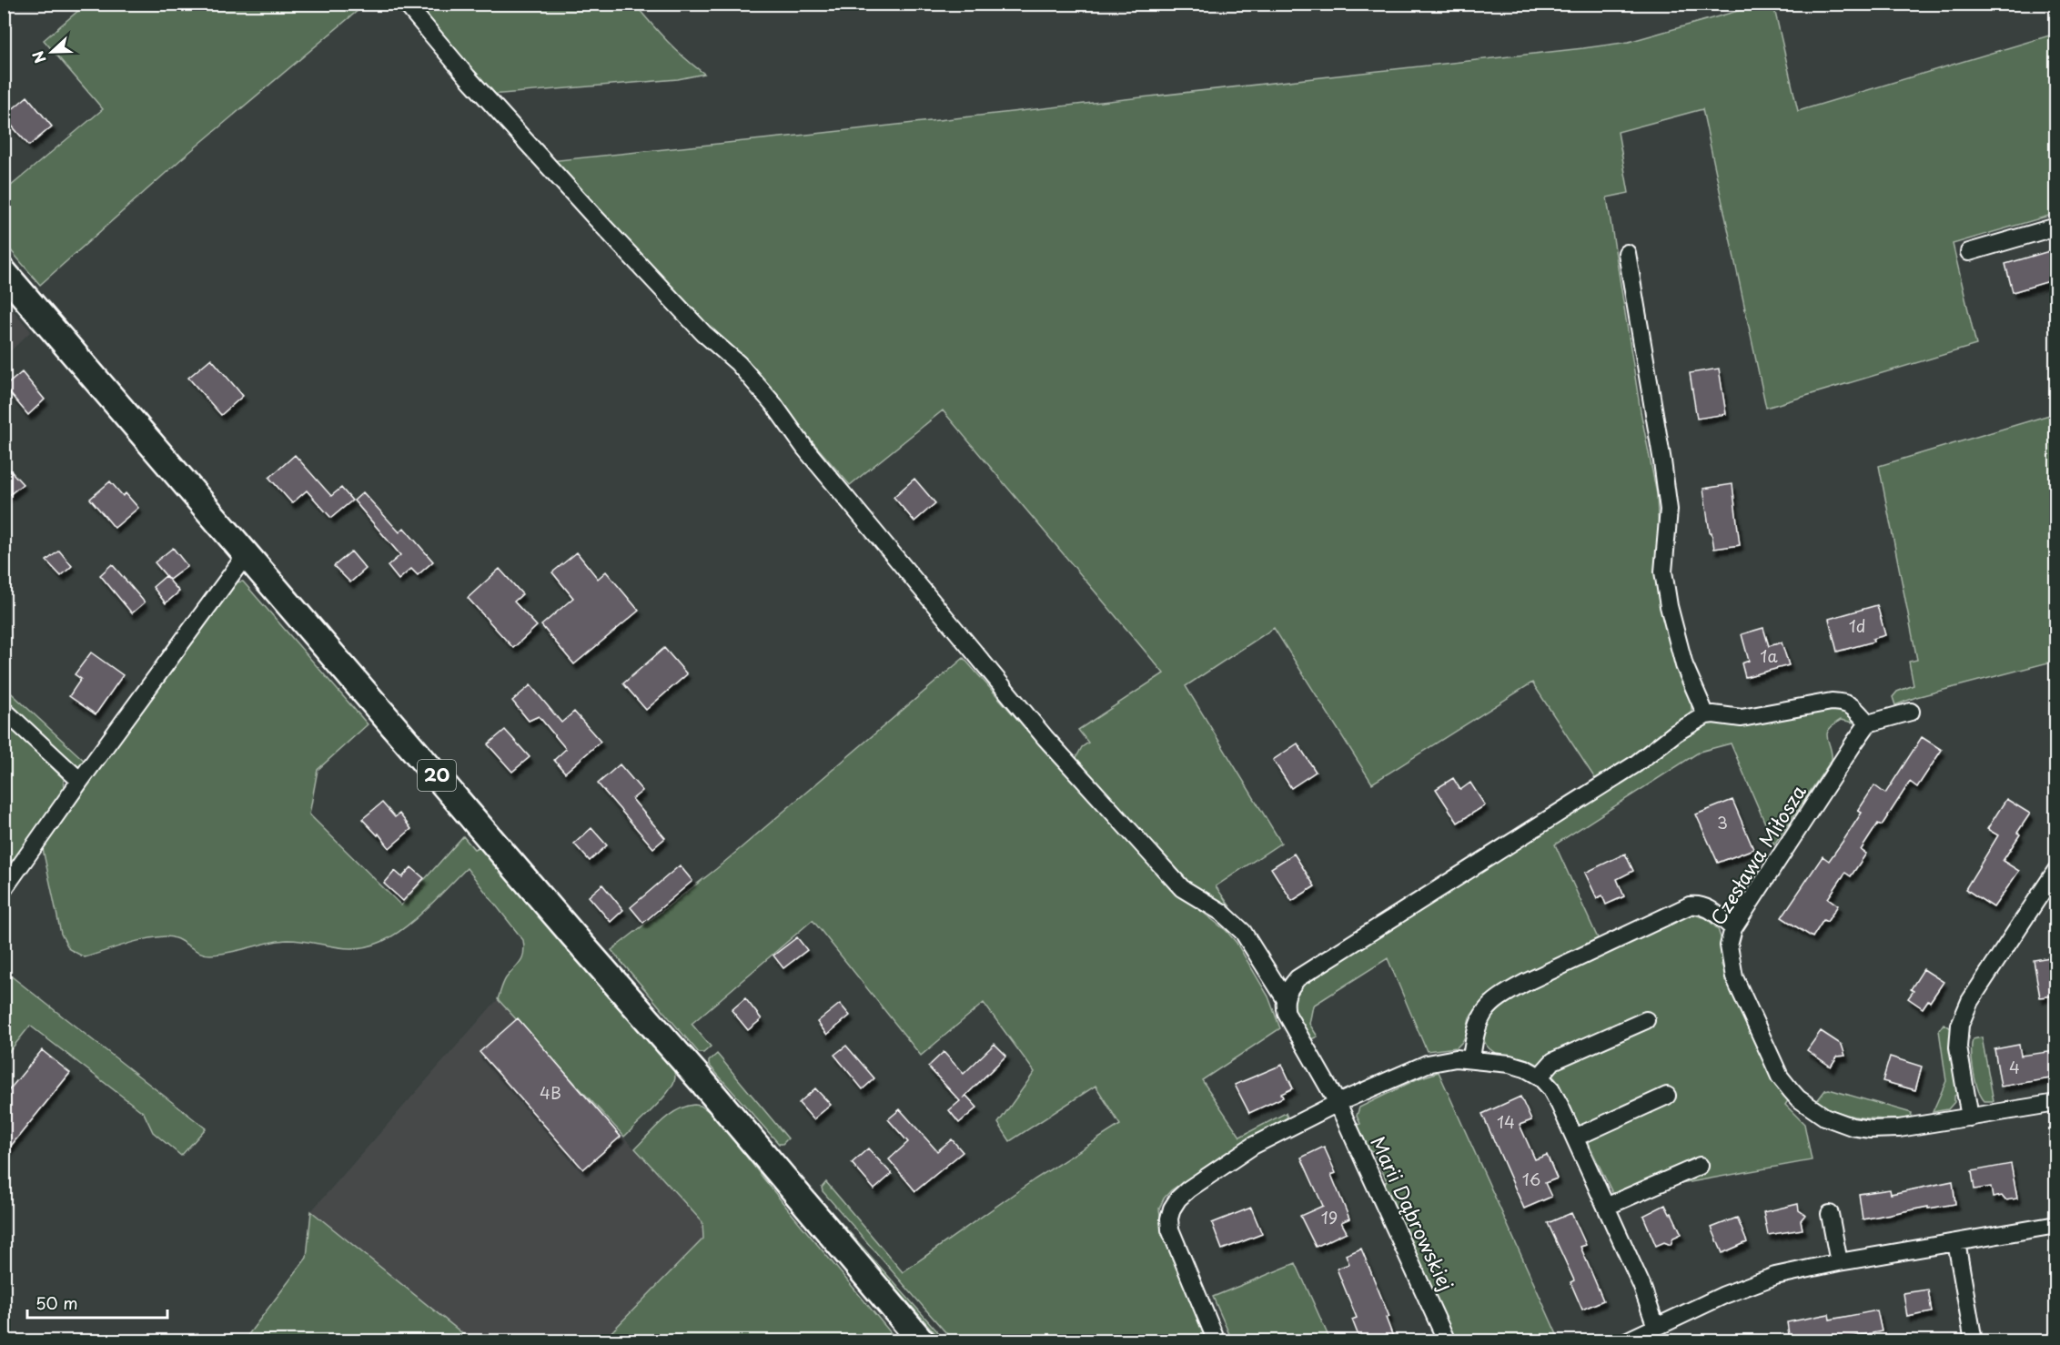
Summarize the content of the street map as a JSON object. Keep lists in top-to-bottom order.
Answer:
{
  "streets": {
    "main road": ["20"],
    "street": ["Czesława Miłosza", "Marii Dąbrowskiej"]
  },
  "house_numbers": [
    "1d",
    "1a",
    "3",
    "4",
    "4B",
    "14",
    "16",
    "19"
  ],
  "scale_bar": "50 m",
  "north": "left"
}
